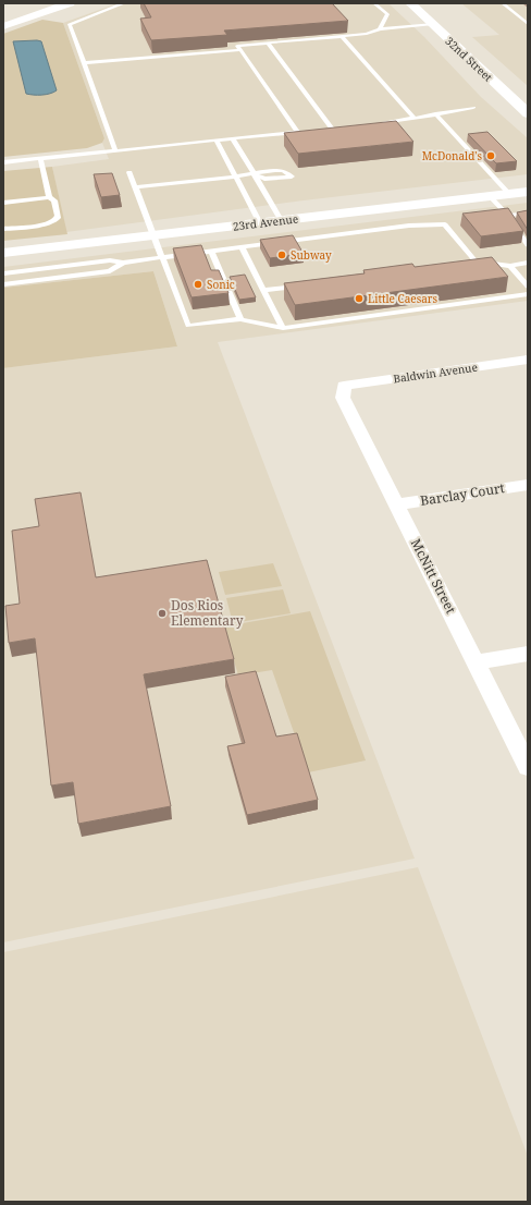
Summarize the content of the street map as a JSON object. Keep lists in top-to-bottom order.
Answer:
{
  "streets": {
    "street": [
      "32nd Street",
      "23rd Avenue",
      "Baldwin Avenue",
      "Barclay Court",
      "McNitt Street"
    ]
  },
  "crossings": [
    ["Baldwin Avenue", "McNitt Street"],
    ["Barclay Court", "McNitt Street"]
  ],
  "places": [
    "McDonald's",
    "Subway",
    "Sonic",
    "Little Caesars",
    "Dos Rios Elementary"
  ]
}
